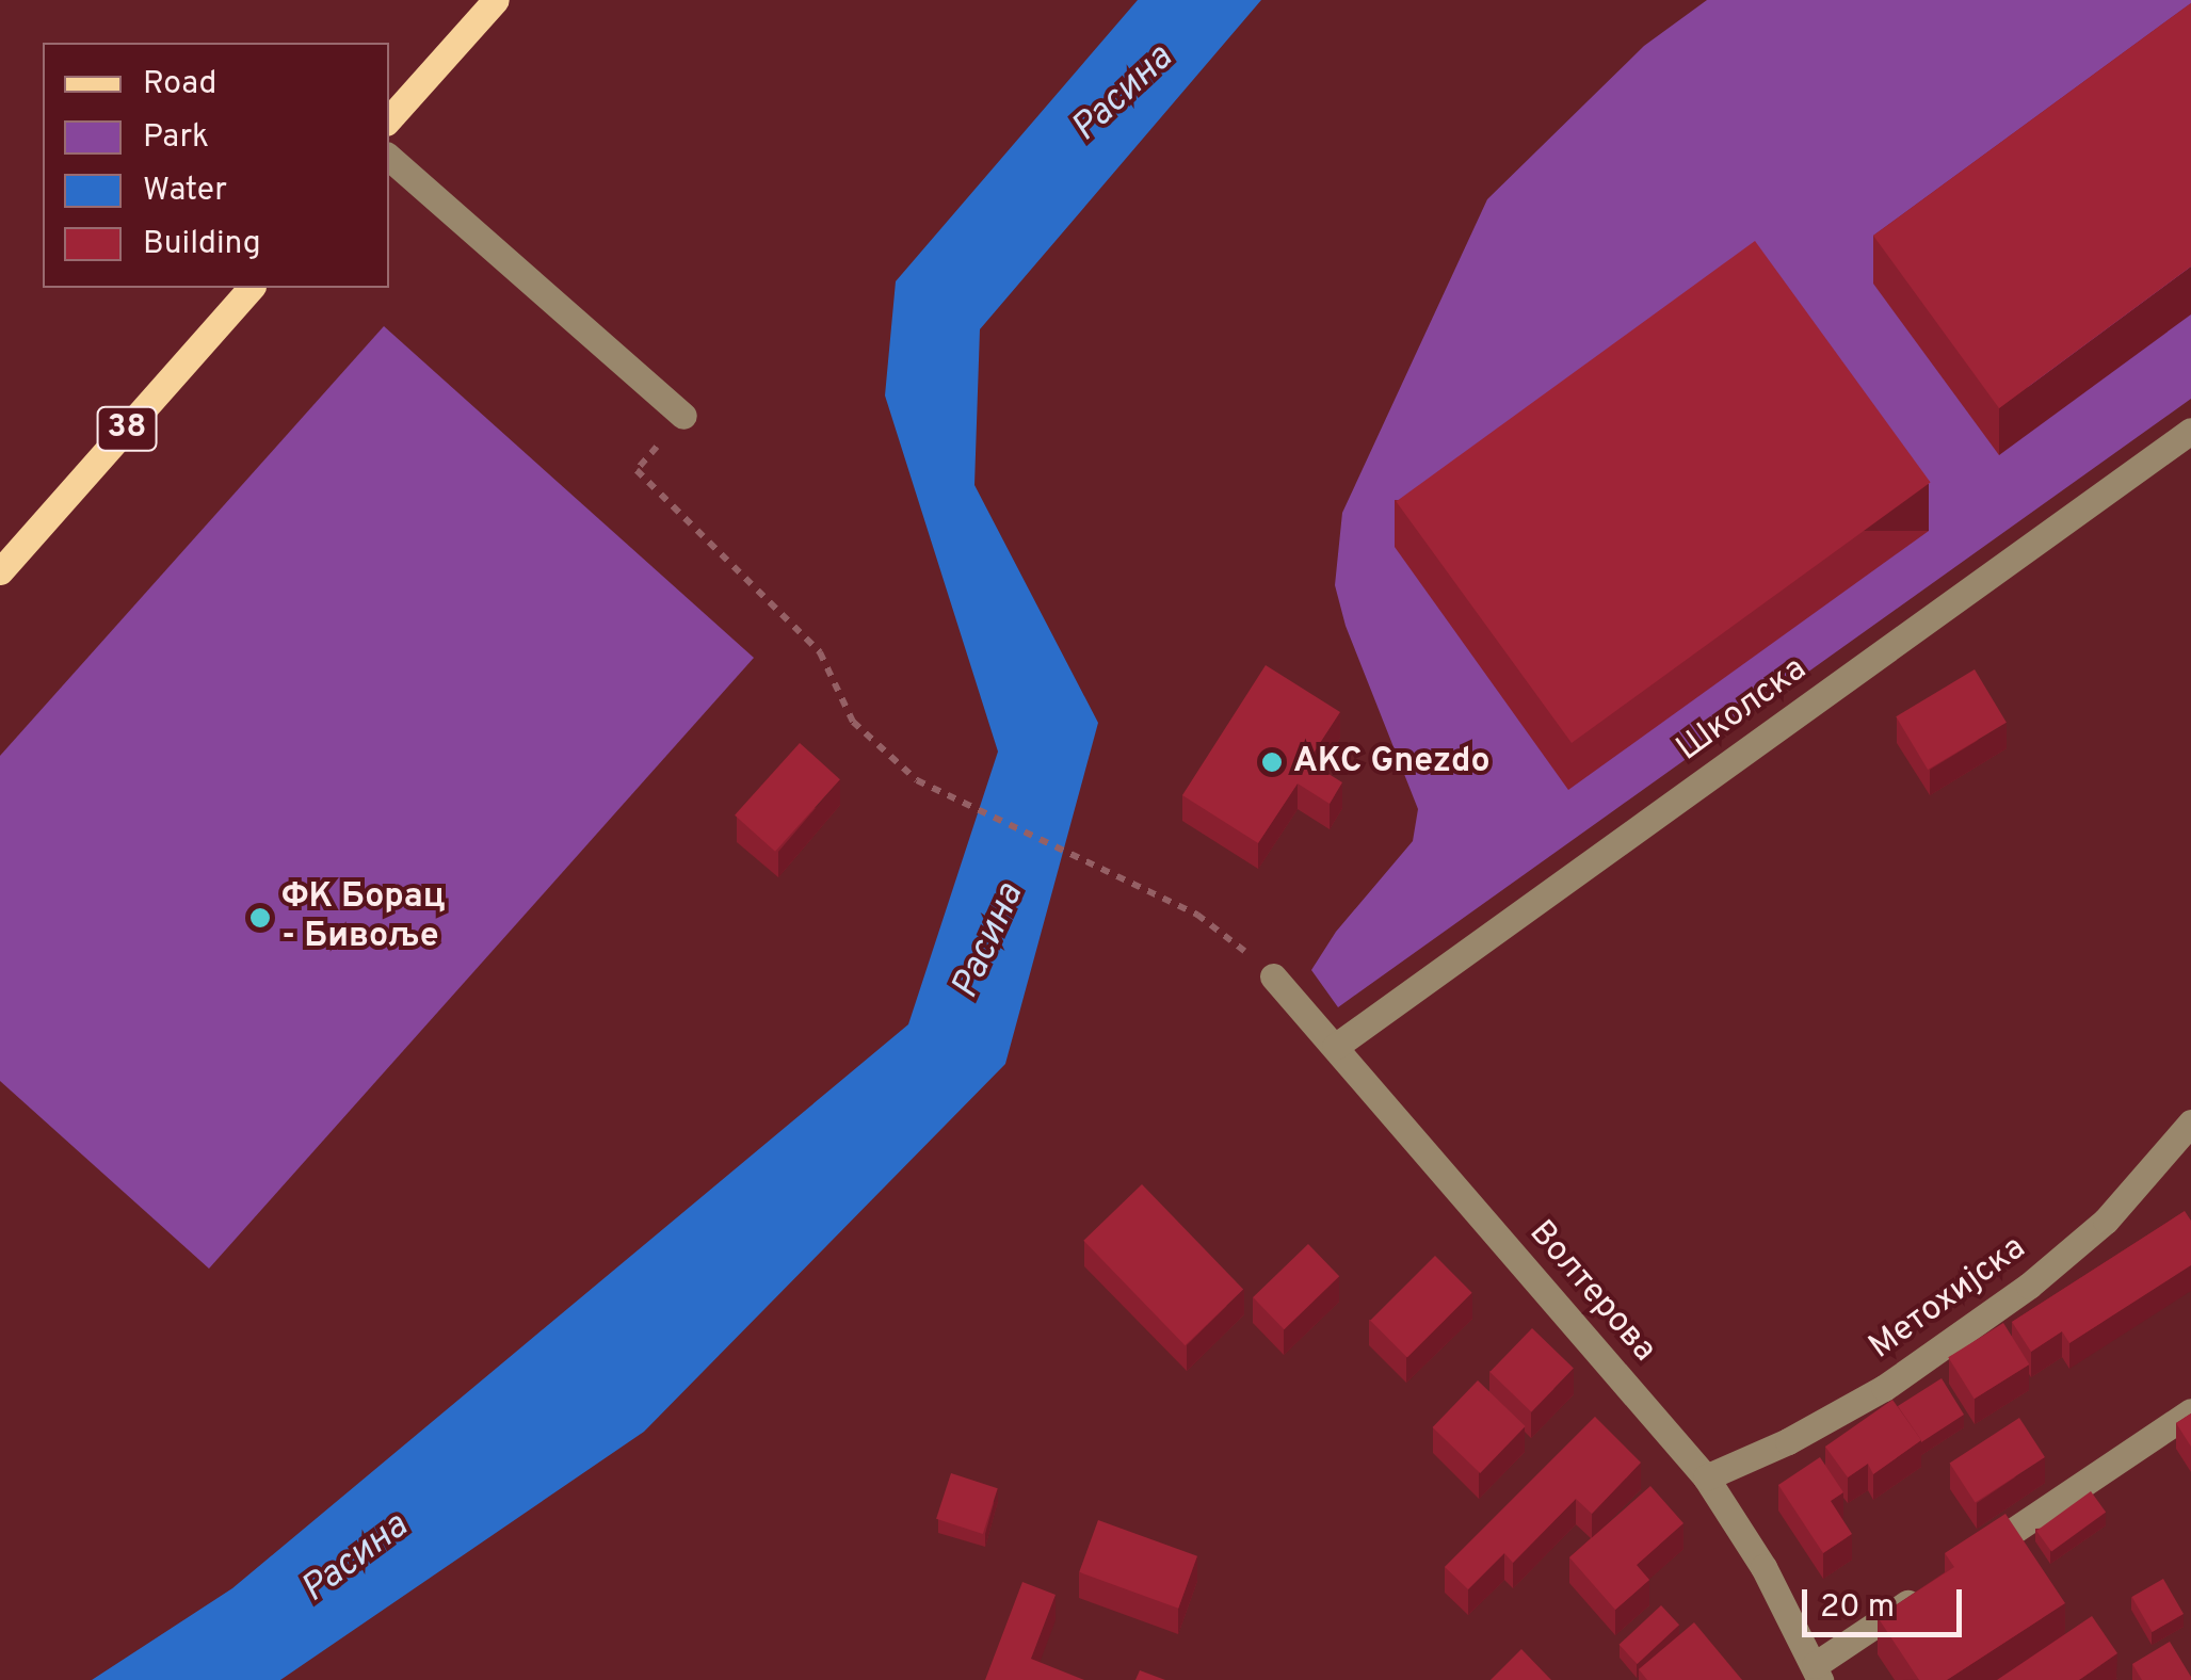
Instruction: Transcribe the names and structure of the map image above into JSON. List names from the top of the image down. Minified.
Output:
{"streets":{"main road":["38"],"street":["Школска","Волтерова","Метохијска"]},"crossings":[["Школска","Волтерова"],["Волтерова","Метохијска"]],"water":["Расина"],"places":["AKC Gnezdo","ФК Борац - Бивоље"],"legend":["Road","Park","Water","Building"],"scale_bar":"20 m"}
